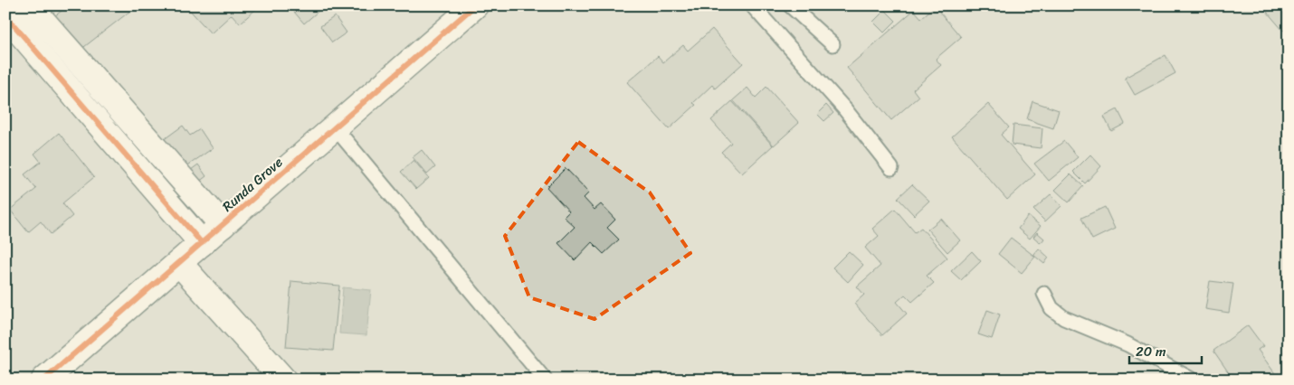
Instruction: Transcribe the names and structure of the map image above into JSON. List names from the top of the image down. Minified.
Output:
{"streets":{"street":["Runda Grove"]},"scale_bar":"20 m"}
